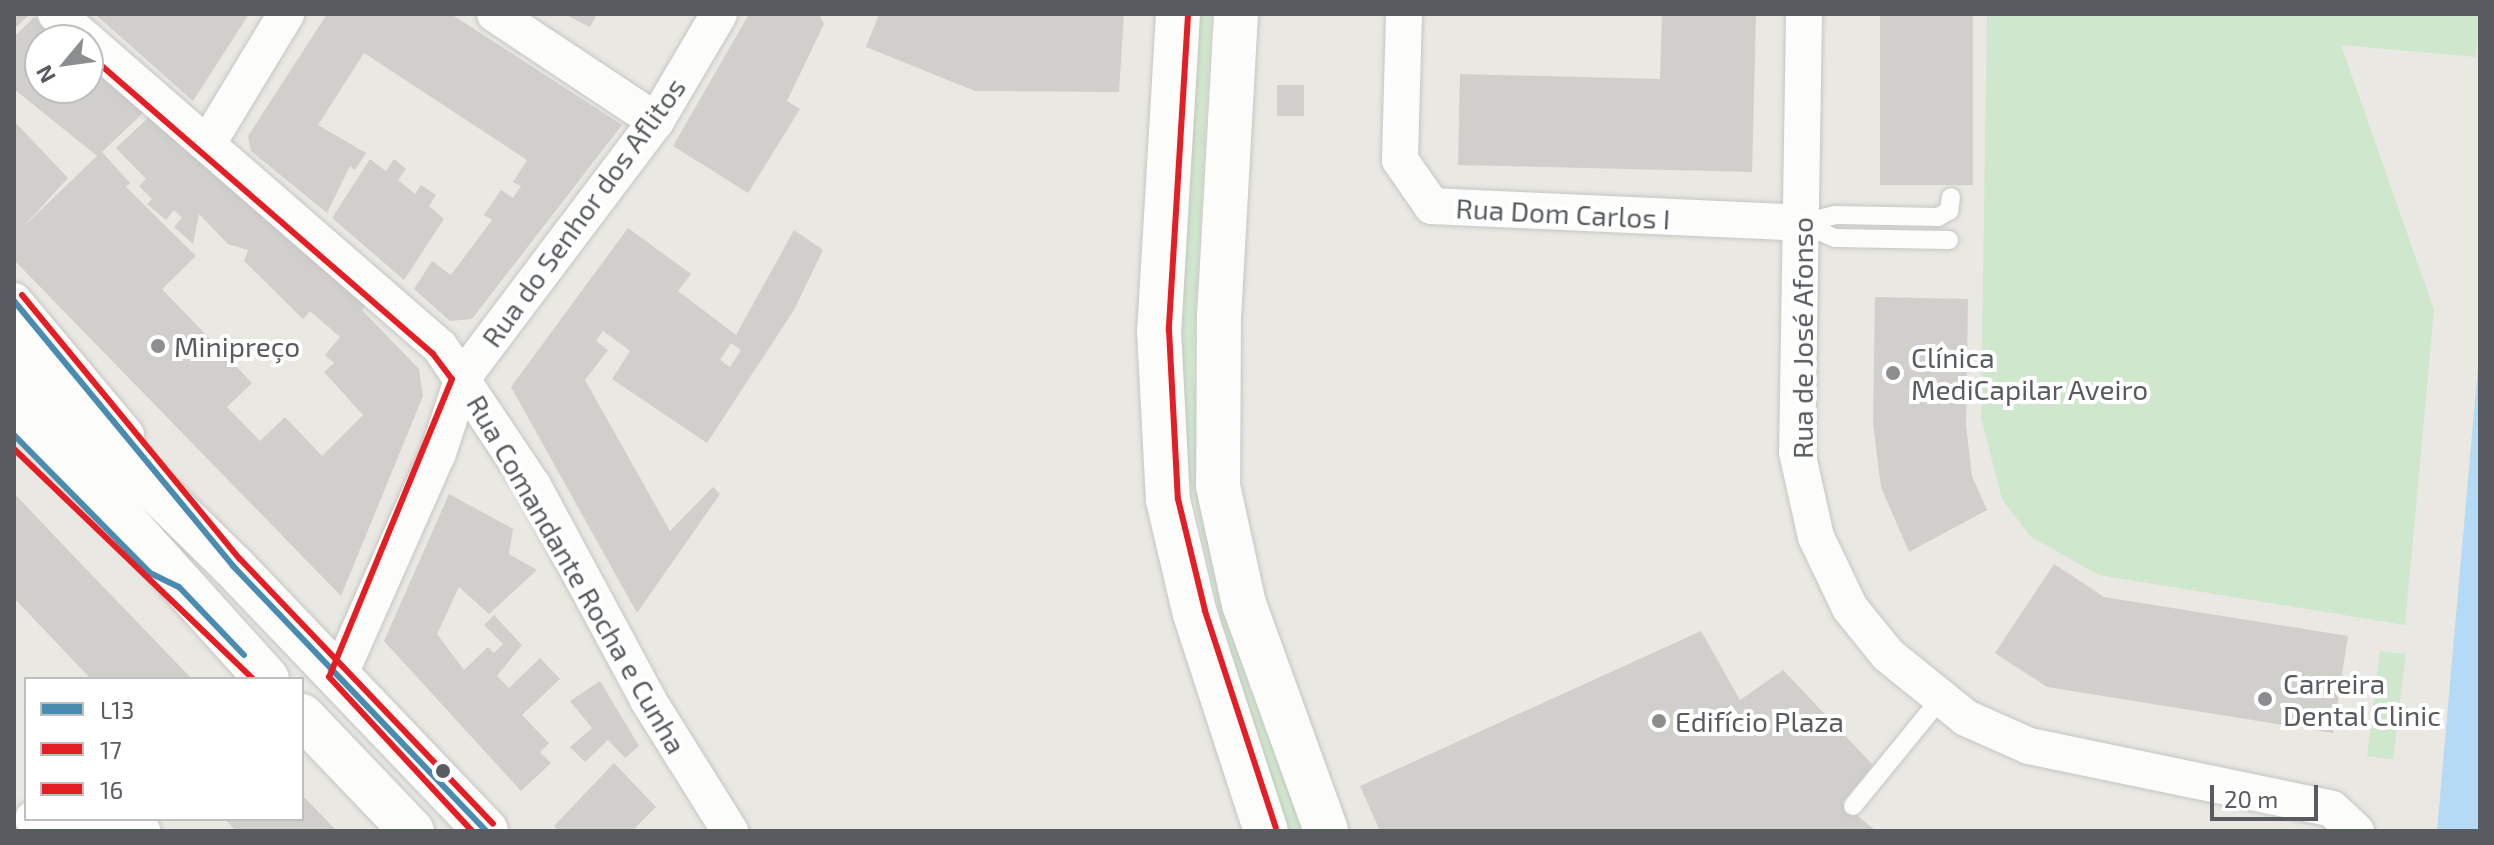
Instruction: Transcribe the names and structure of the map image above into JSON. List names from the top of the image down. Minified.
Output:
{"streets":{"street":["Rua do Senhor dos Aflitos","Rua Dom Carlos I","Rua de José Afonso","Rua Comandante Rocha e Cunha"]},"crossings":[["Rua do Senhor dos Aflitos","Rua Comandante Rocha e Cunha"],["Rua Dom Carlos I","Rua de José Afonso"]],"places":["Minipreço","Clínica MediCapilar Aveiro","Carreira Dental Clinic","Edifício Plaza"],"lines":["transit line 16","transit line 17","transit line L13"],"legend":["L13","17","16"],"scale_bar":"20 m","north":"bottom left"}
